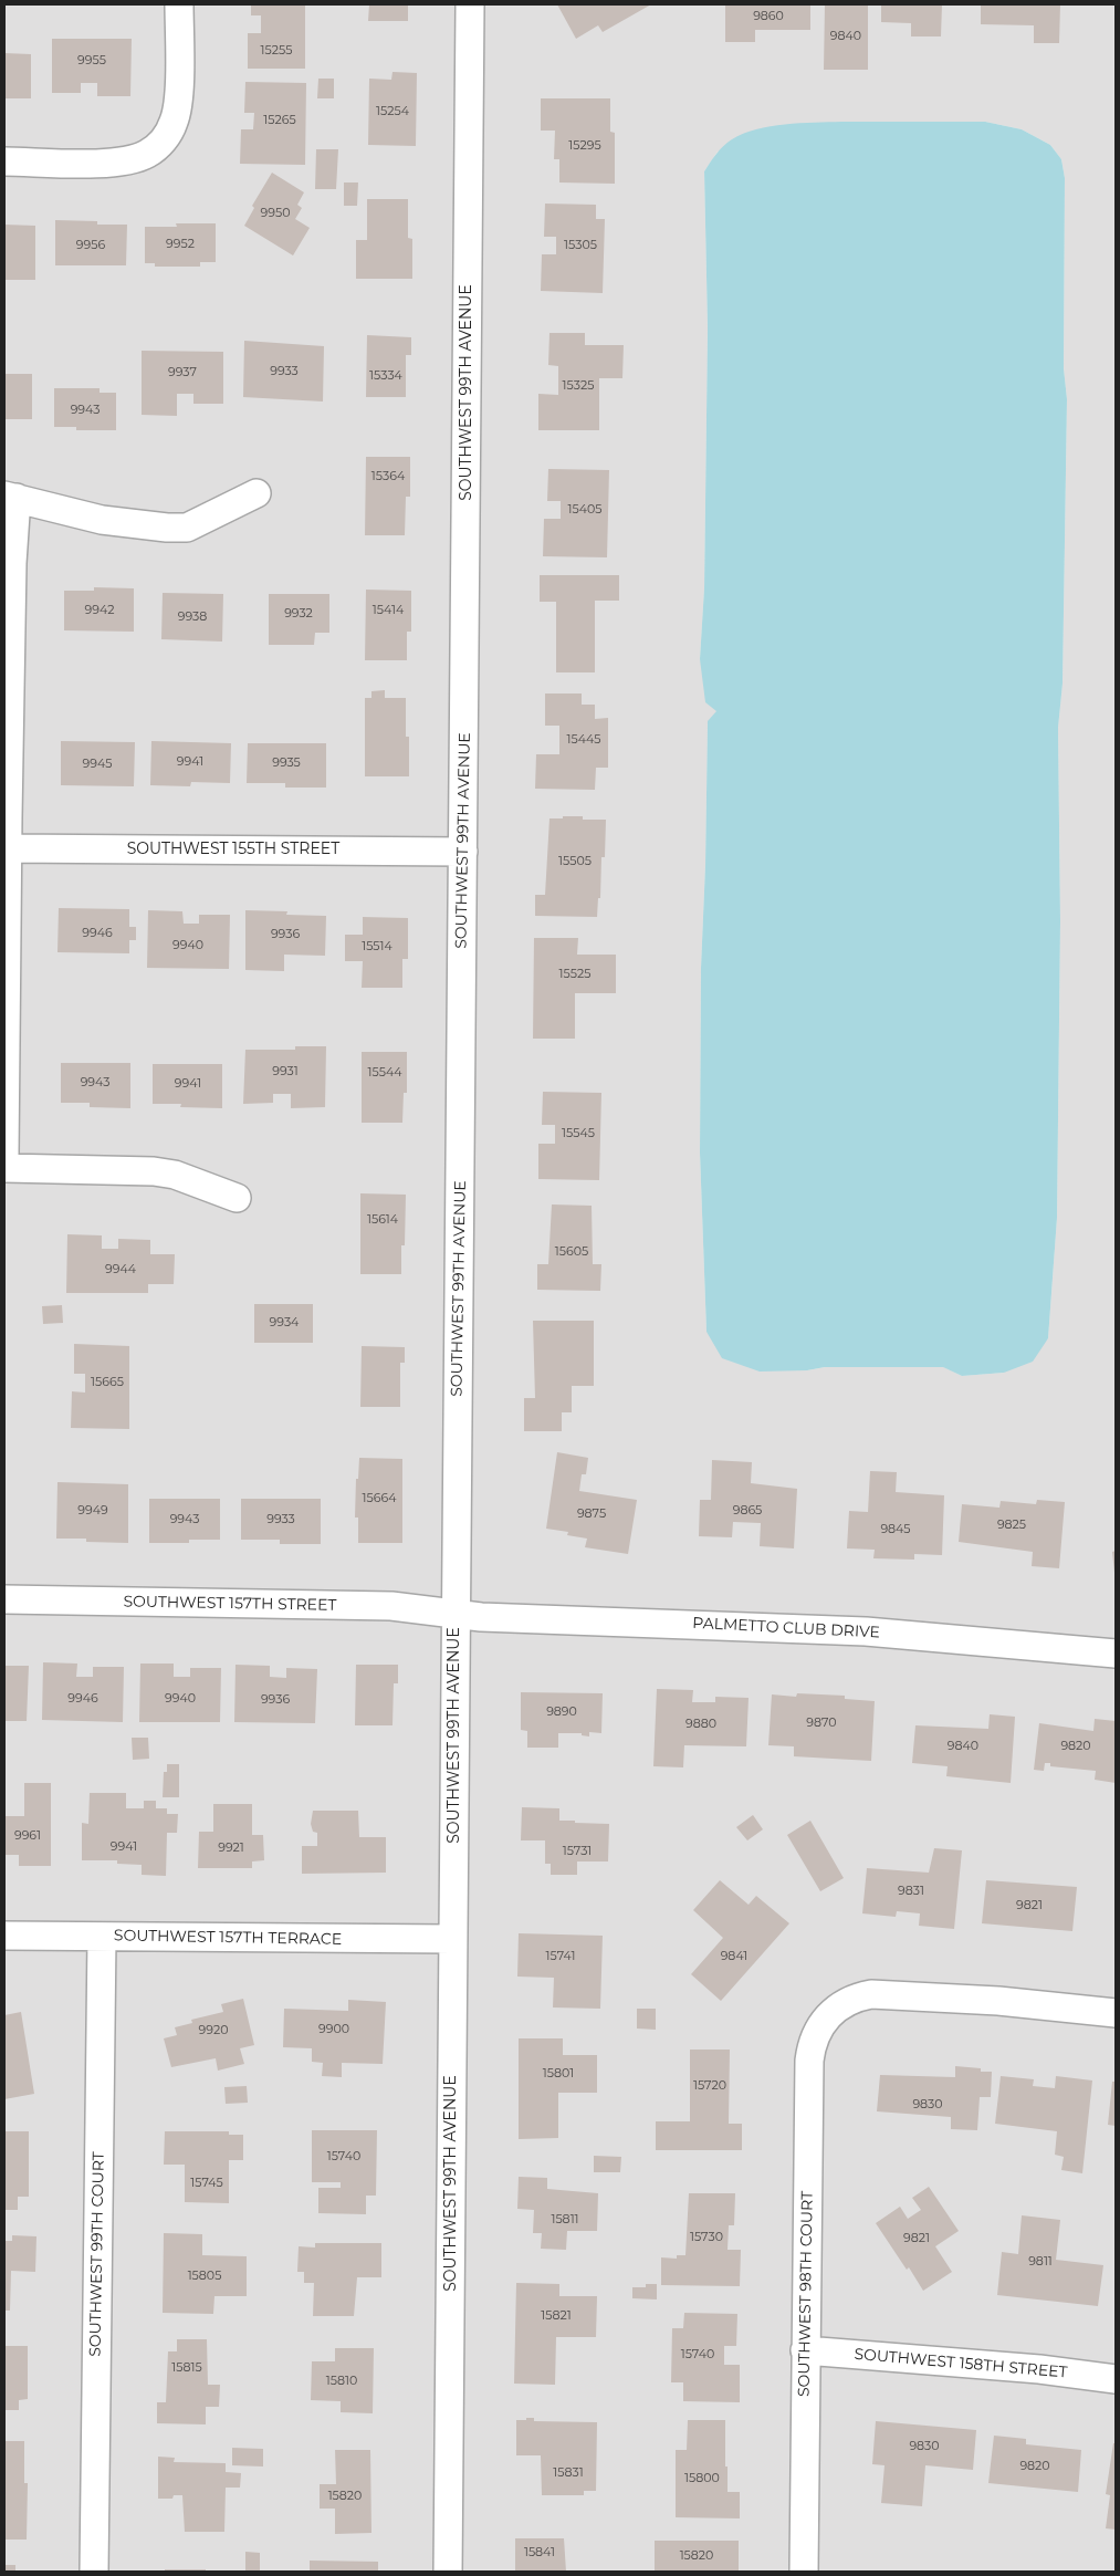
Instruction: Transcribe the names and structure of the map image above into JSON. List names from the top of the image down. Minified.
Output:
{"streets":{"street":["SOUTHWEST 99TH AVENUE","SOUTHWEST 155TH STREET","SOUTHWEST 157TH STREET","PALMETTO CLUB DRIVE","SOUTHWEST 157TH TERRACE","SOUTHWEST 99TH COURT","SOUTHWEST 98TH COURT","SOUTHWEST 158TH STREET"]},"crossings":[["SOUTHWEST 99TH AVENUE","SOUTHWEST 155TH STREET"],["SOUTHWEST 99TH AVENUE","SOUTHWEST 157TH STREET"],["SOUTHWEST 99TH AVENUE","PALMETTO CLUB DRIVE"],["SOUTHWEST 99TH AVENUE","SOUTHWEST 157TH TERRACE"],["SOUTHWEST 157TH STREET","PALMETTO CLUB DRIVE"],["SOUTHWEST 157TH TERRACE","SOUTHWEST 99TH COURT"],["SOUTHWEST 98TH COURT","SOUTHWEST 158TH STREET"]],"house_numbers":["9860","9840","15255","9955","15254","15265","15295","9950","9952","9956","15305","9933","9937","15334","15325","9943","15364","15405","9942","15414","9932","9938","15445","9941","9935","9945","15505","9946","9936","9940","15514","15525","9931","15544","9943","9941","15545","15614","15605","9944","9934","15665","15664","9949","9865","9875","9943","9933","9825","9845","9946","9940","9936","9890","9870","9880","9840","9820","9961","9941","9921","15731","9831","9821","15741","9841","9900","9920","15801","15720","9830","15740","15745","15811","15730","9821","9811","15805","15821","15740","15815","15810","9830","9820","15831","15800","15820","15841","15820"]}
